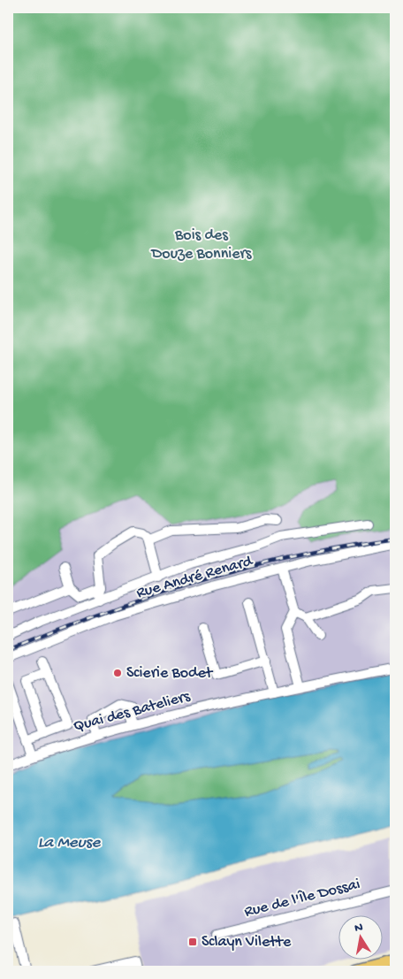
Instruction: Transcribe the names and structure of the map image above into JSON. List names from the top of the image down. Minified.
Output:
{"streets":{"street":["Rue André Renard","Quai des Bateliers","Rue de l'Île Dossai"]},"water":["La Meuse"],"parks":["Bois des Douze Bonniers"],"places":{"other":["Scierie Bodet"],"transit":["Sclayn Vilette"]},"north":"top"}
